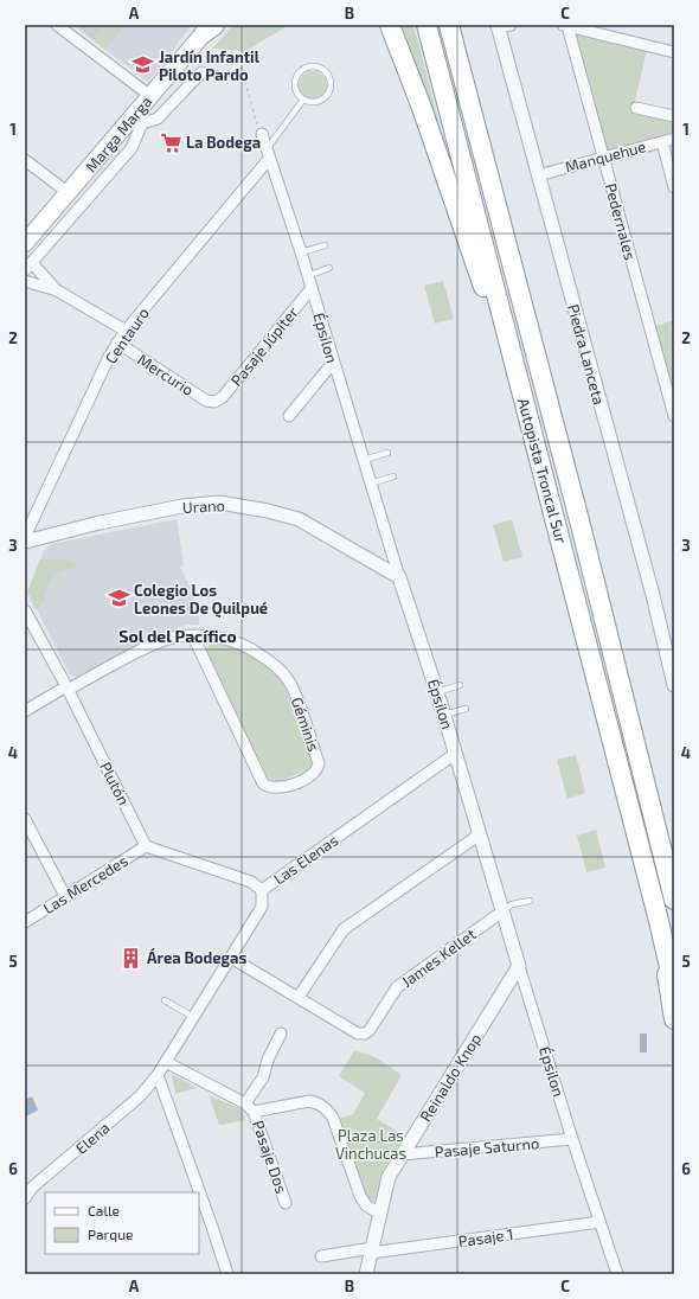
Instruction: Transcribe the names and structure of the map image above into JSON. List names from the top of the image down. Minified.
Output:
{"streets":{"highway":["Autopista Troncal Sur"],"main road":["Marga Marga"],"street":["Manquehue","Pedernales","Centauro","Épsilon","Pasaje Júpiter","Piedra Lanceta","Mercurio","Urano","Géminis","Plutón","Las Elenas","Las Mercedes","James Kellet","Reinaldo Knop","Elena","Pasaje Saturno","Pasaje Dos","Pasaje 1"]},"crossings":[["Manquehue","Pedernales"],["Manquehue","Piedra Lanceta"],["Centauro","Épsilon"],["Centauro","Mercurio"],["Épsilon","Pasaje Júpiter"],["Épsilon","Urano"],["Épsilon","Las Elenas"],["Épsilon","James Kellet"],["Épsilon","Reinaldo Knop"],["Épsilon","Pasaje Saturno"],["Épsilon","Pasaje 1"],["Pasaje Júpiter","Mercurio"],["Géminis","Plutón"],["Plutón","Las Mercedes"],["Las Elenas","Elena"],["Reinaldo Knop","Pasaje Saturno"],["Reinaldo Knop","Pasaje 1"]],"districts":["Sol del Pacífico"],"parks":["Plaza Las Vinchucas"],"places":{"school or university":["Jardín Infantil Piloto Pardo","Colegio Los Leones De Quilpué"],"supermarket":["La Bodega"],"building":["Área Bodegas"]},"legend":["Calle","Parque"],"grid":{"columns":["A","B","C"],"rows":["1","2","3","4","5","6"]}}
